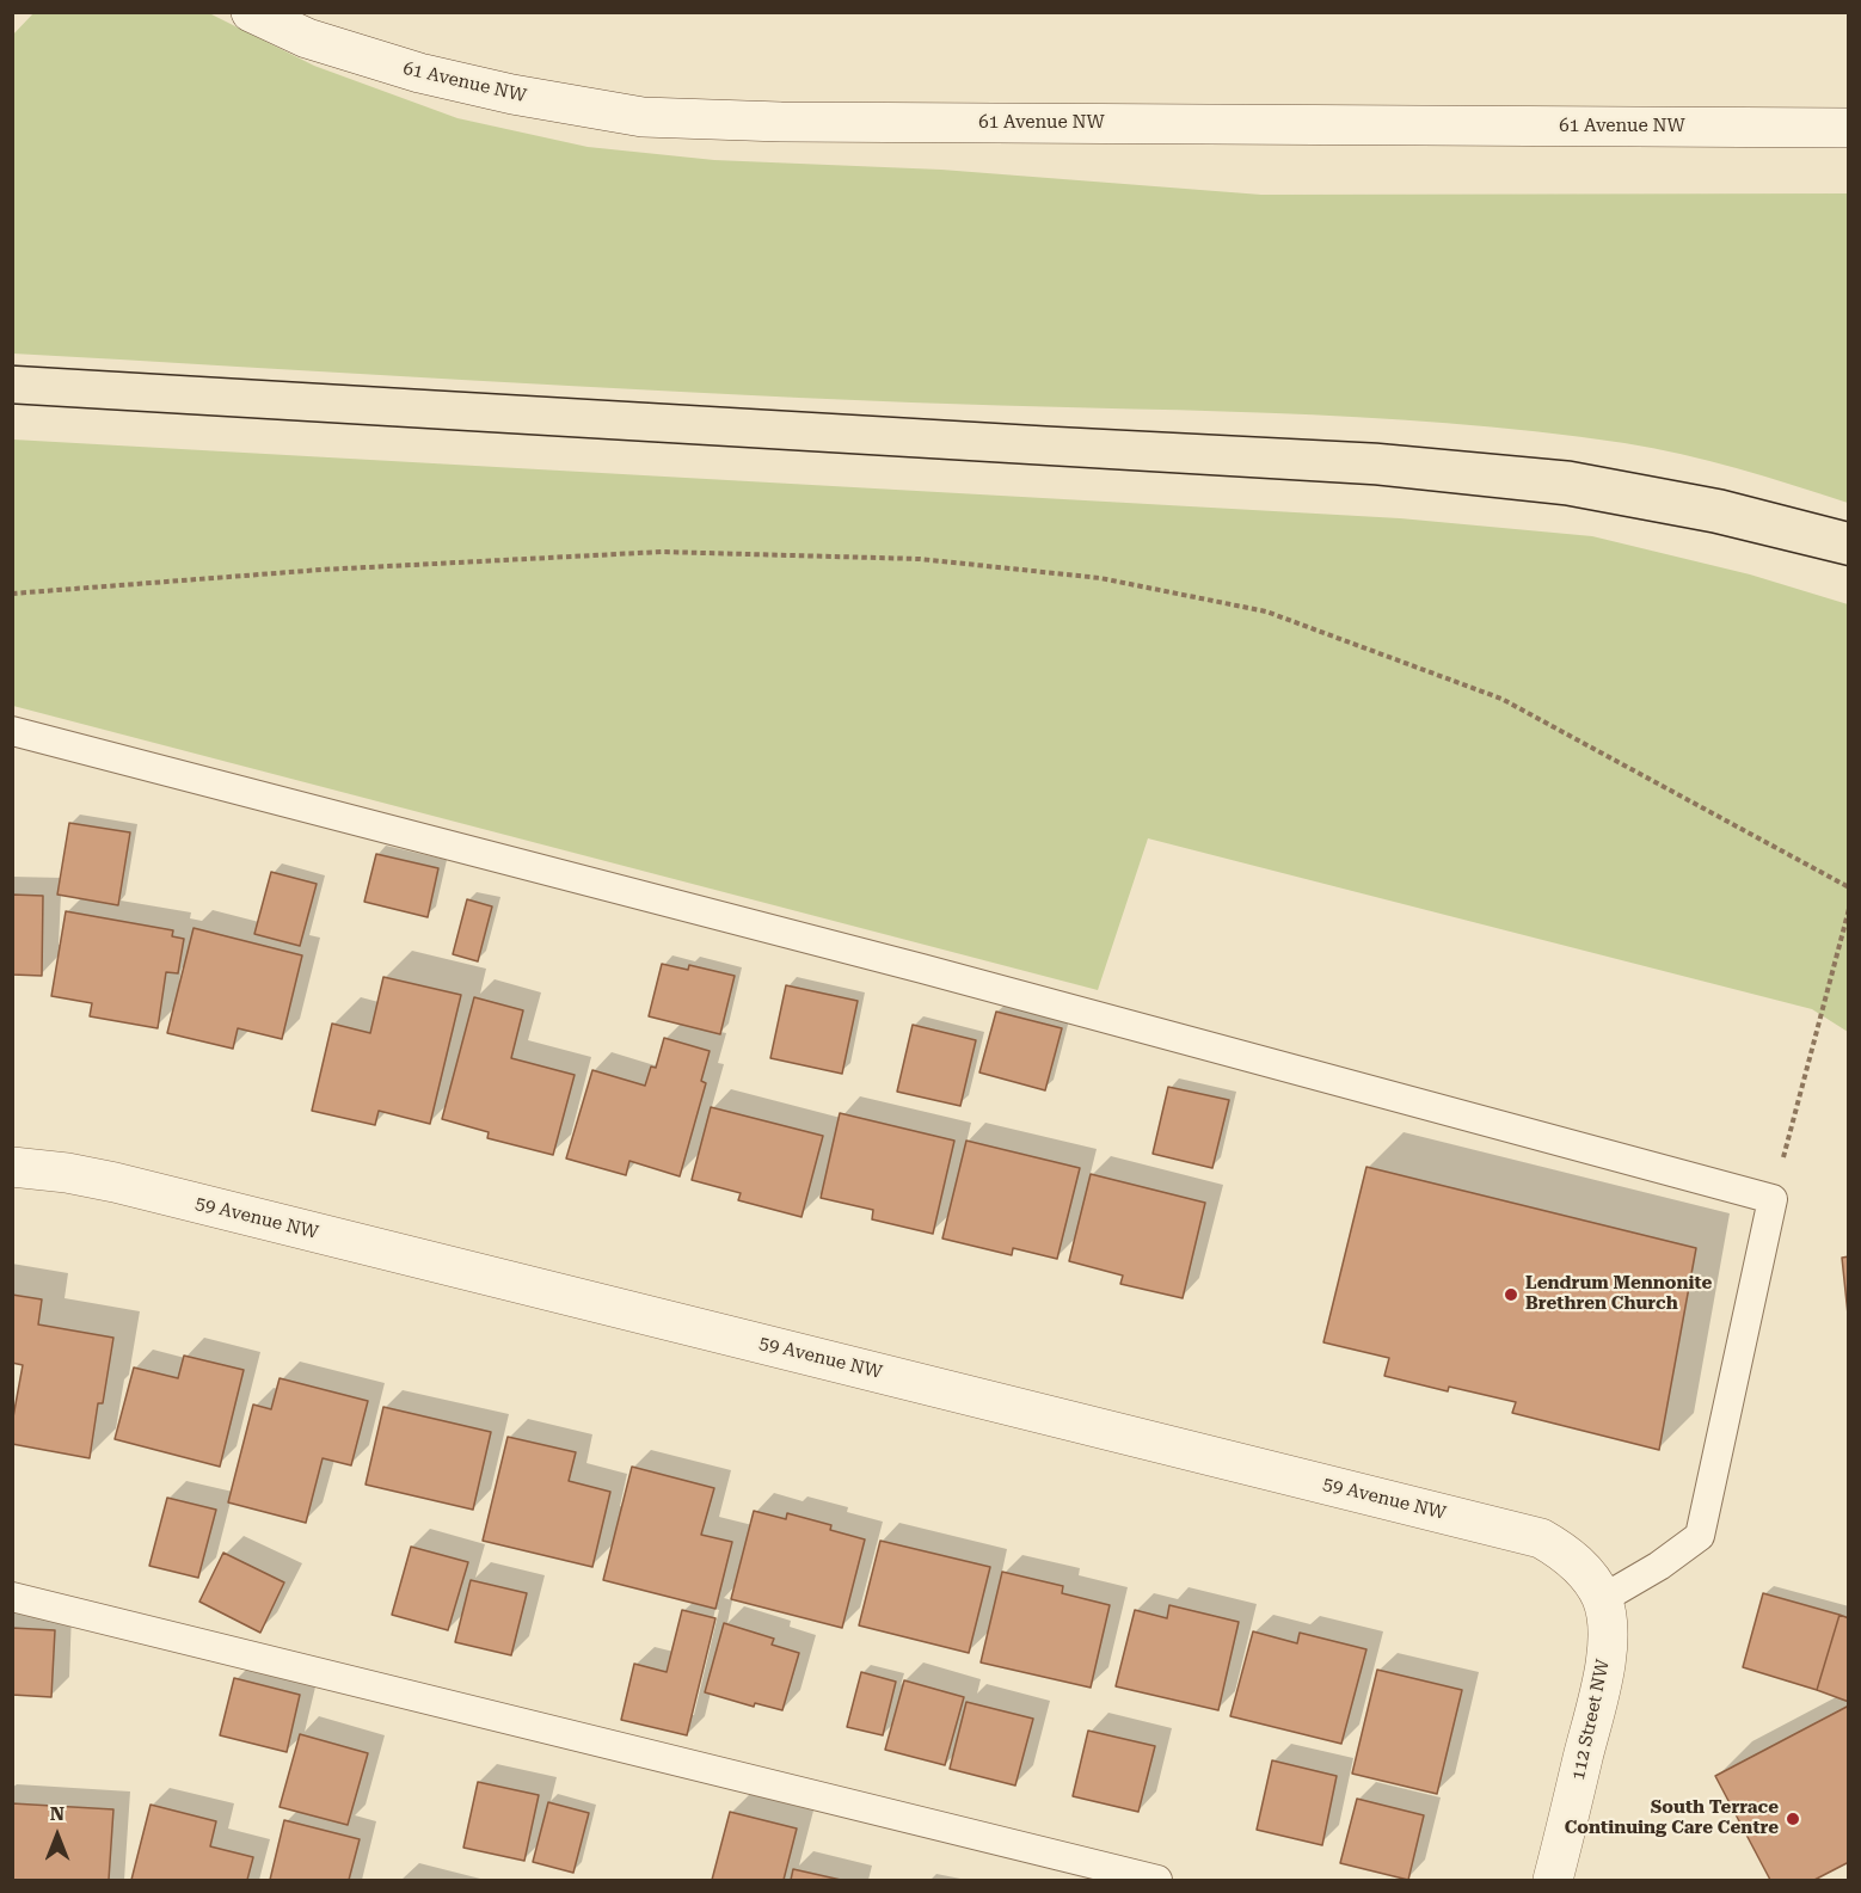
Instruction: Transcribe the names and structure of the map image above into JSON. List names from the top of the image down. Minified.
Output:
{"streets":{"street":["61 Avenue NW","59 Avenue NW","112 Street NW"]},"crossings":[["59 Avenue NW","112 Street NW"]],"places":["Lendrum Mennonite Brethren Church","South Terrace Continuing Care Centre"],"north":"top"}
